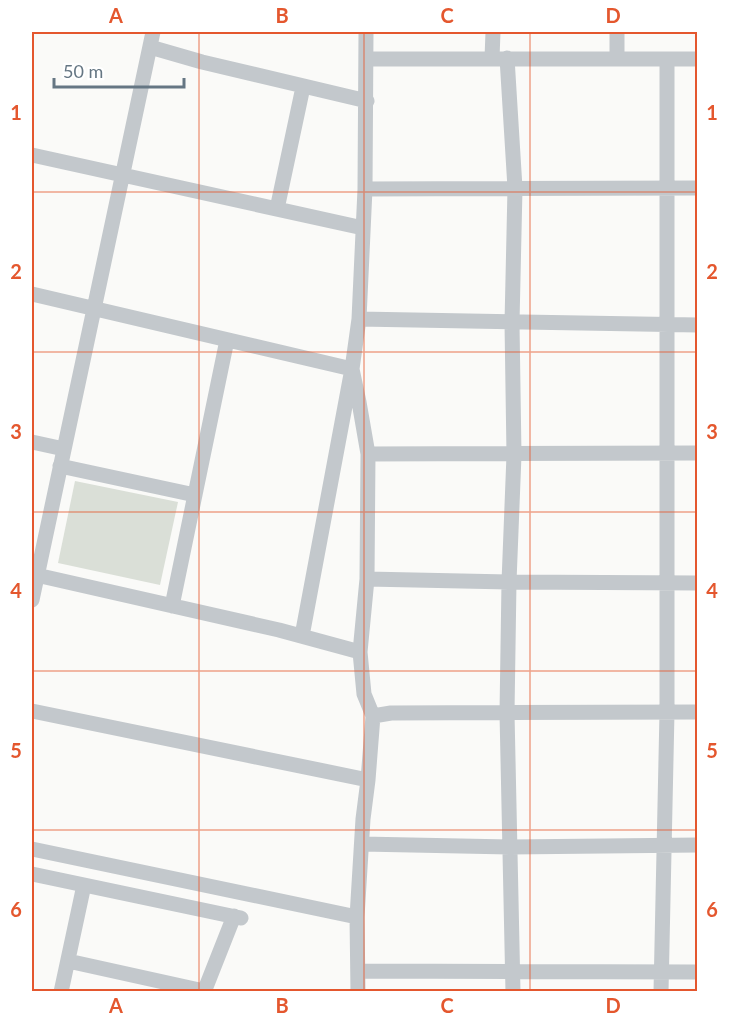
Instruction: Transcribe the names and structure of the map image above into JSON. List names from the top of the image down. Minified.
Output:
{"scale_bar":"50 m","grid":{"columns":["A","B","C","D"],"rows":["1","2","3","4","5","6"]}}
